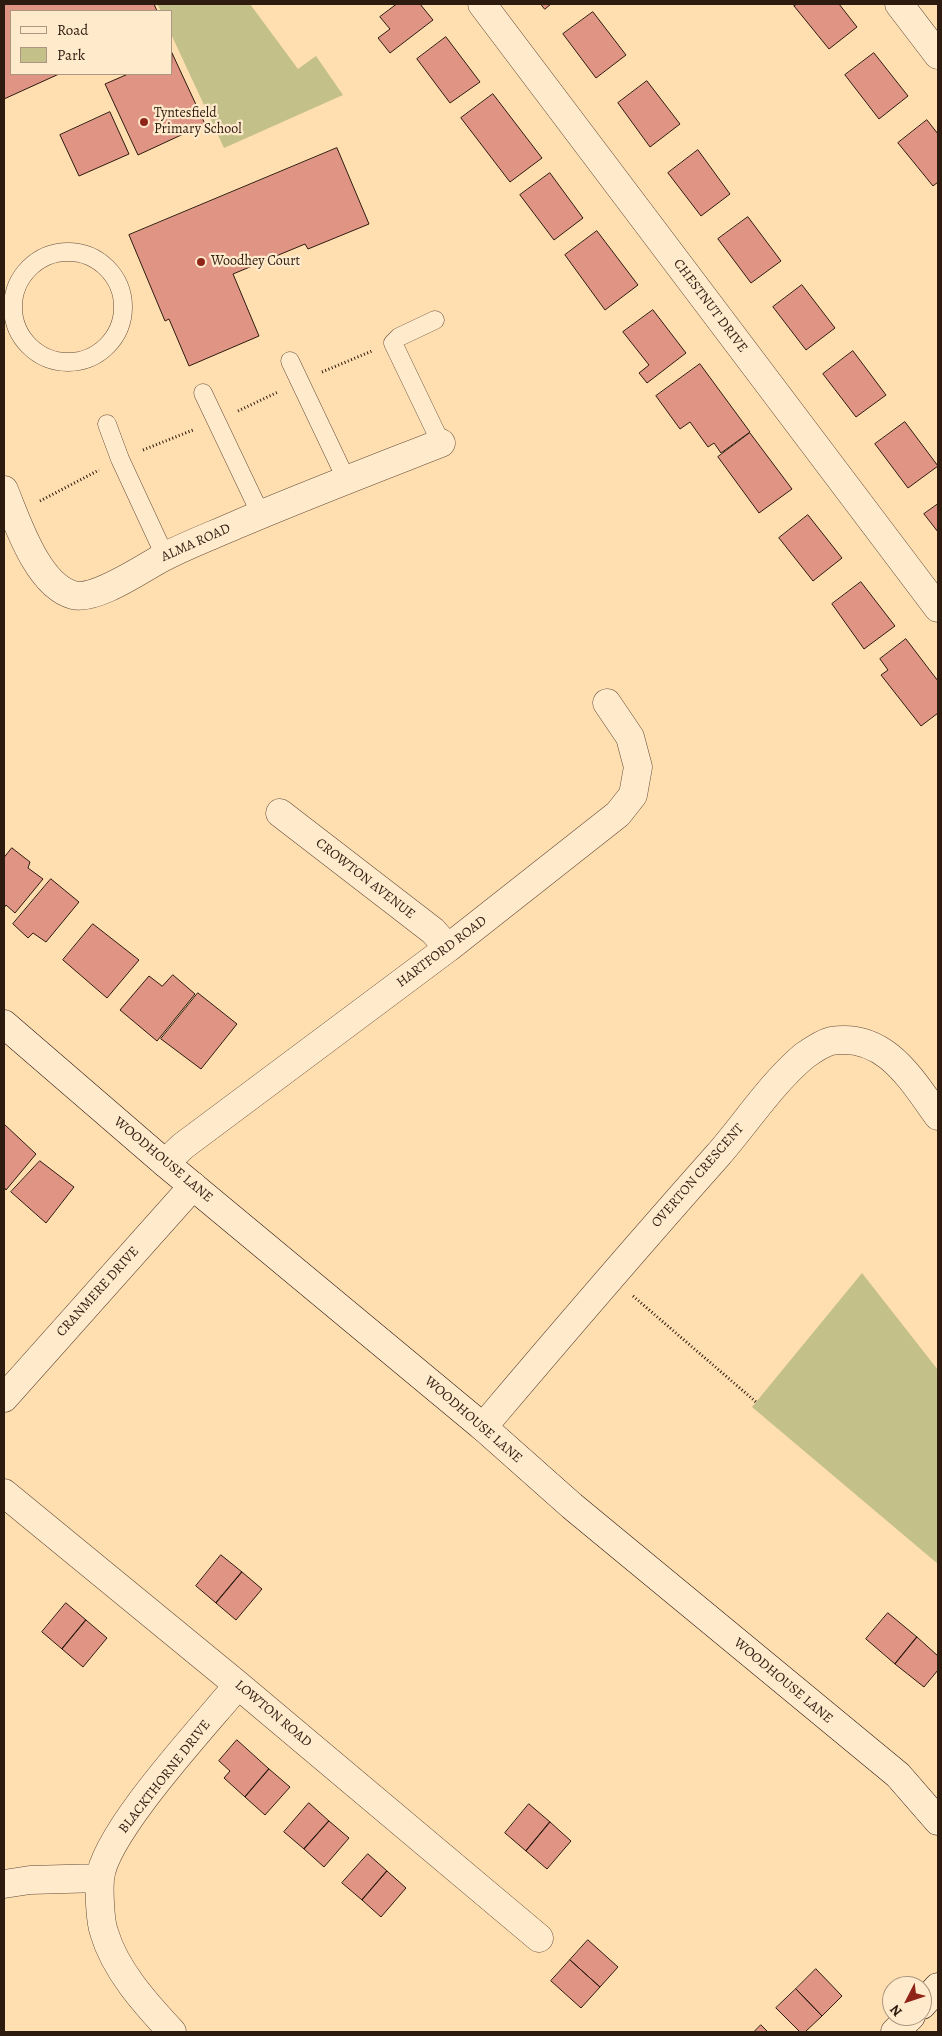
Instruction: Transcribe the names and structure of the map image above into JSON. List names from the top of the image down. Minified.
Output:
{"streets":{"street":["CHESTNUT DRIVE","ALMA ROAD","CROWTON AVENUE","HARTFORD ROAD","WOODHOUSE LANE","OVERTON CRESCENT","CRANMERE DRIVE","LOWTON ROAD","BLACKTHORNE DRIVE"]},"crossings":[["CROWTON AVENUE","HARTFORD ROAD"],["HARTFORD ROAD","WOODHOUSE LANE"],["WOODHOUSE LANE","OVERTON CRESCENT"],["WOODHOUSE LANE","CRANMERE DRIVE"],["LOWTON ROAD","BLACKTHORNE DRIVE"]],"places":["Tyntesfield Primary School","Woodhey Court"],"legend":["Road","Park"],"north":"bottom left"}
